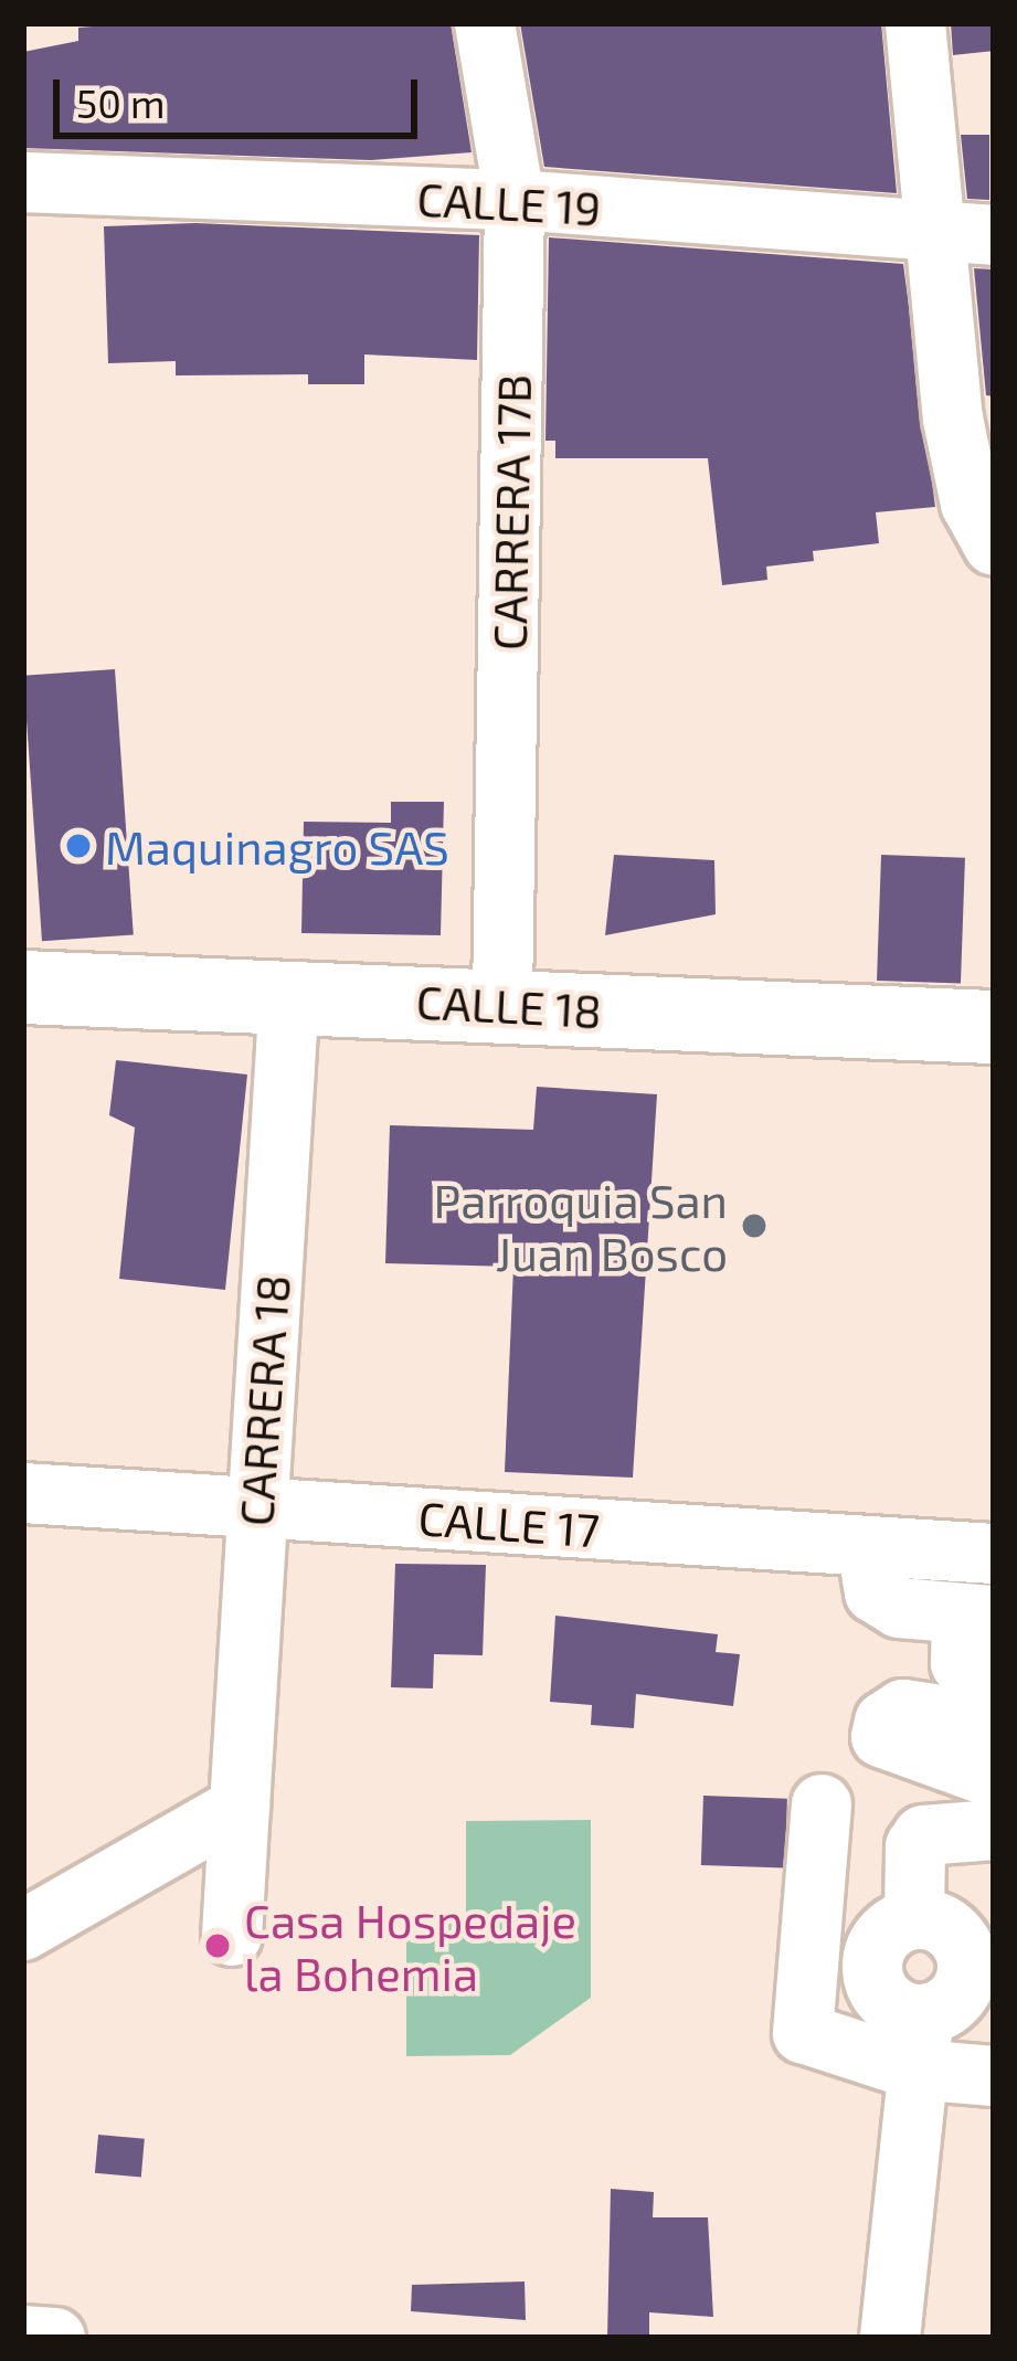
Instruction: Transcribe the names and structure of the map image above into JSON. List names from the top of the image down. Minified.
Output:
{"streets":{"main road":["CALLE 18"],"street":["CALLE 19","CARRERA 17B","CARRERA 18","CALLE 17"]},"crossings":[["CALLE 19","CARRERA 17B"],["CARRERA 17B","CALLE 18"],["CALLE 18","CARRERA 18"],["CARRERA 18","CALLE 17"]],"places":["Maquinagro SAS","Parroquia San Juan Bosco","Casa Hospedaje la Bohemia"],"scale_bar":"50 m"}
